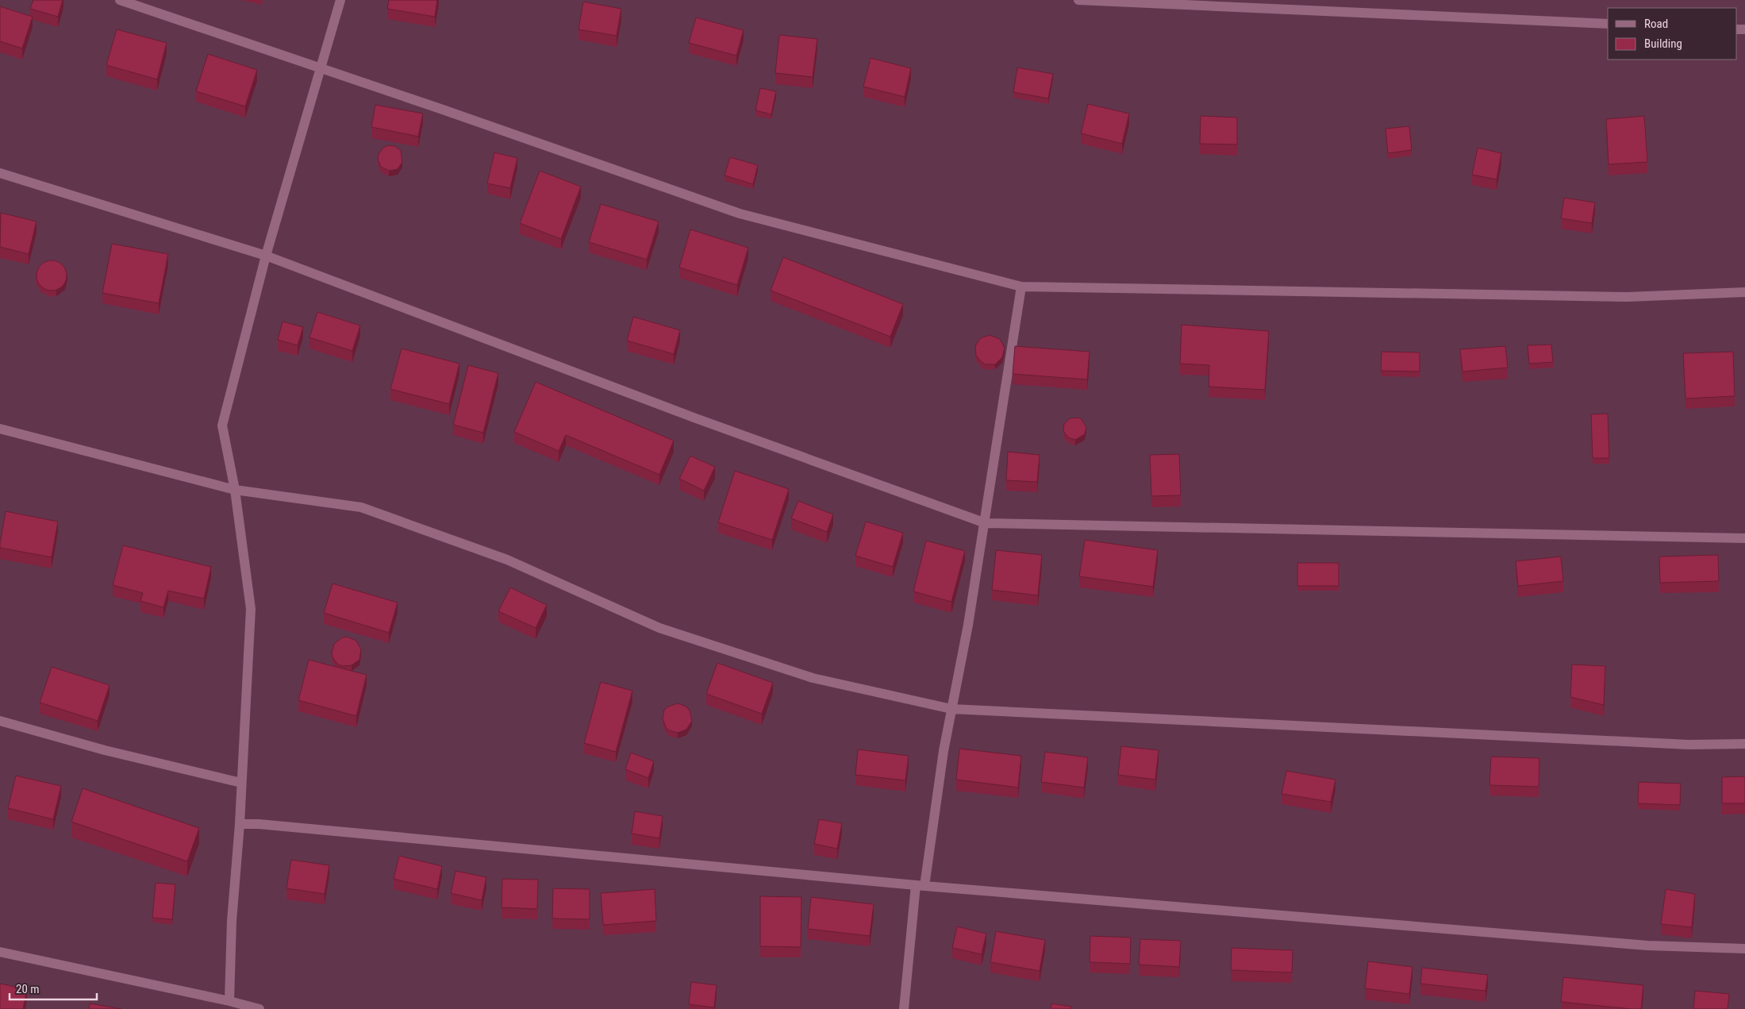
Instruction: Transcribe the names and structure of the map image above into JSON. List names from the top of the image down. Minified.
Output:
{"legend":["Road","Building"],"scale_bar":"20 m"}
